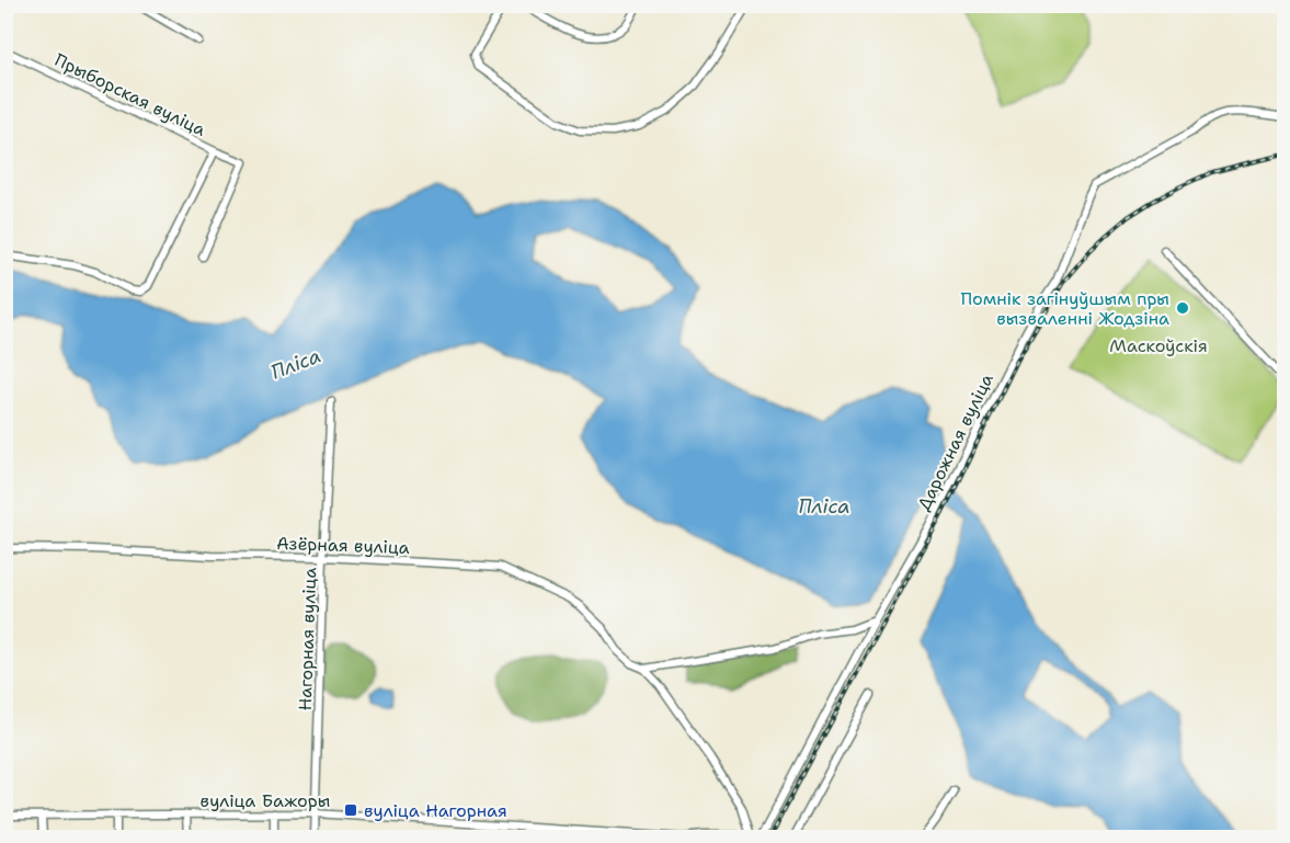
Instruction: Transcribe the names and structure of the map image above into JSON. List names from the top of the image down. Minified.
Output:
{"streets":{"street":["Прыборская вуліца","Дарожная вуліца","Азёрная вуліца","Нагорная вуліца","вуліца Бажоры"]},"crossings":[["Дарожная вуліца","Азёрная вуліца"],["Азёрная вуліца","Нагорная вуліца"],["Нагорная вуліца","вуліца Бажоры"]],"water":["Пліса"],"parks":["Маскоўскія"],"places":{"other":["Помнік загінуўшым пры вызваленні Жодзіна"],"transit":["вуліца Нагорная"]}}
